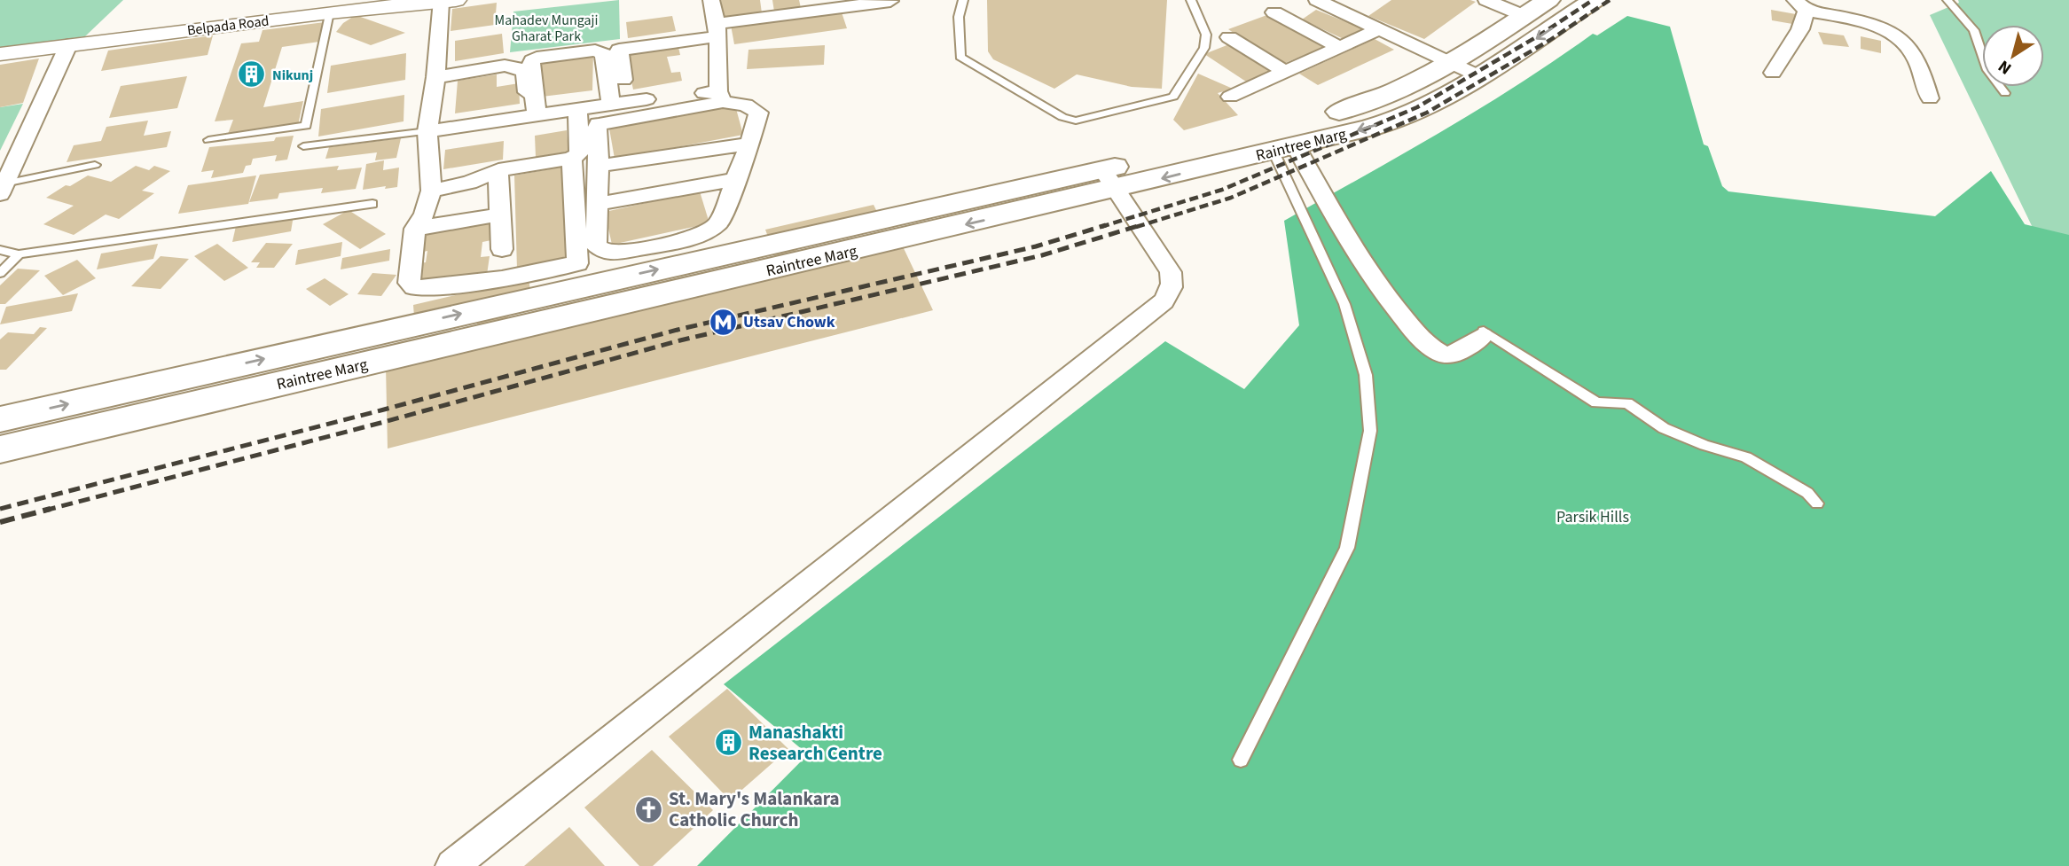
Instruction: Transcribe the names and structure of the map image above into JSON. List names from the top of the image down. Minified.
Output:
{"streets":{"main road":["Raintree Marg"],"street":["Belpada Road"]},"parks":["Mahadev Mungaji Gharat Park","Parsik Hills"],"places":{"building":["Nikunj","Manashakti Research Centre"],"metro station":["Utsav Chowk"],"church":["St. Mary's Malankara Catholic Church"]},"north":"bottom left"}
